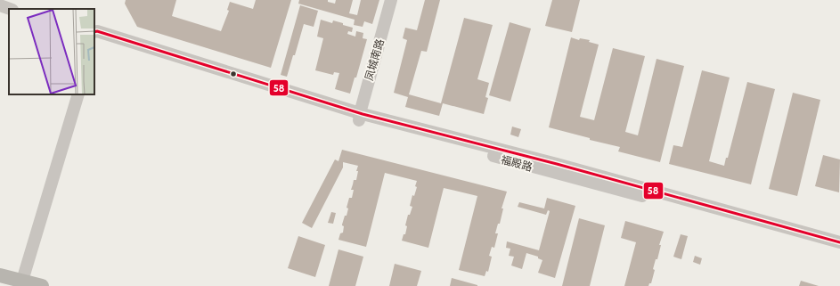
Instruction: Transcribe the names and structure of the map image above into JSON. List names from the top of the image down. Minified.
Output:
{"streets":{"street":["凤城南路","福殿路"]},"crossings":[["凤城南路","福殿路"]],"lines":["transit line 58"]}
